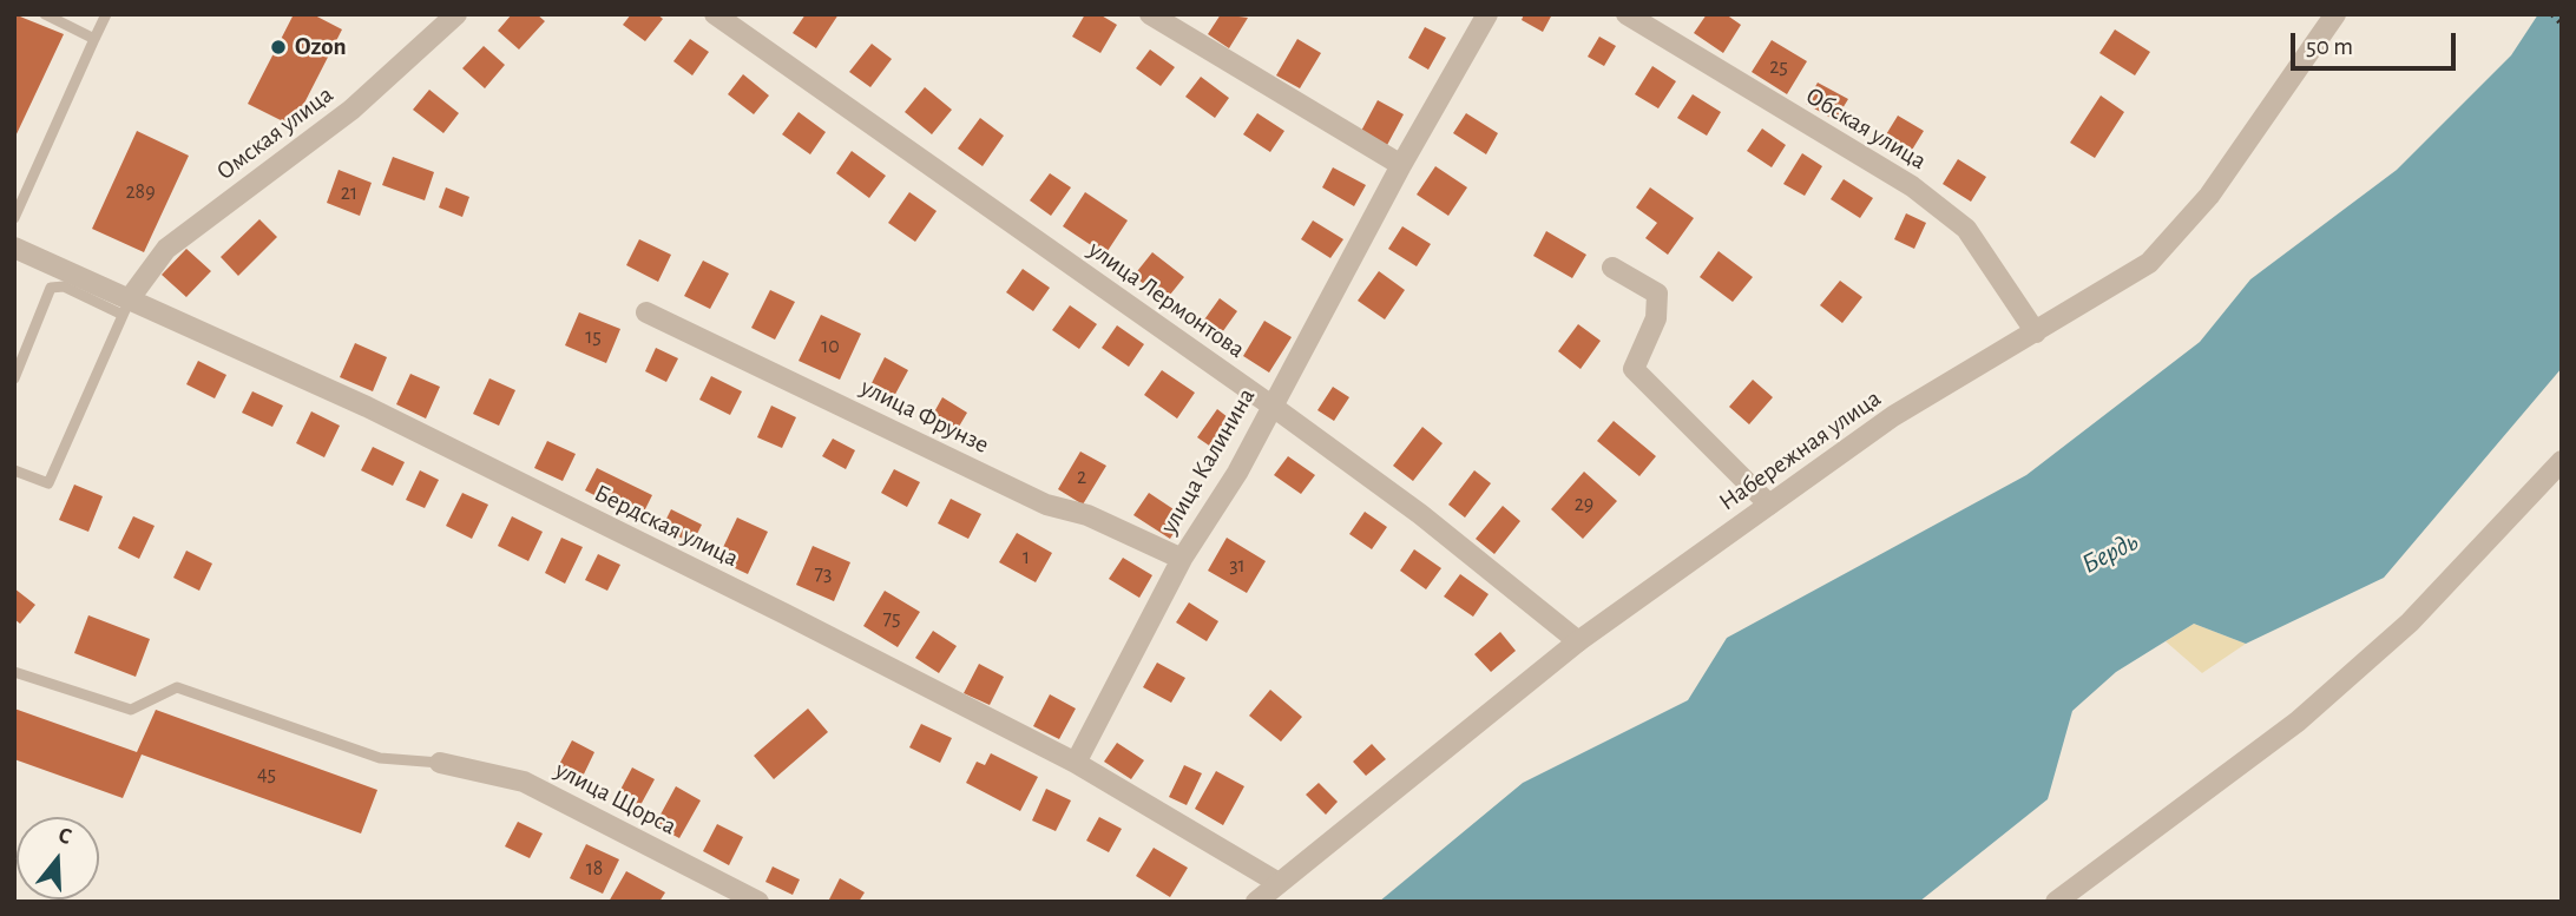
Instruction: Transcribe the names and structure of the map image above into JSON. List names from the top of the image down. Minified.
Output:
{"streets":{"street":["Обская улица","Омская улица","улица Лермонтова","улица Фрунзе","Набережная улица","улица Калинина","Бердская улица","улица Щорса"]},"crossings":[["Обская улица","Набережная улица"],["Омская улица","Бердская улица"],["улица Лермонтова","Набережная улица"],["улица Лермонтова","улица Калинина"],["улица Фрунзе","улица Калинина"],["Набережная улица","Бердская улица"],["улица Калинина","Бердская улица"]],"water":["Бердь"],"places":["Ozon"],"house_numbers":["25","289","21","15","10","2","29","1","31","73","75","45","18"],"scale_bar":"50 m","north":"top"}
